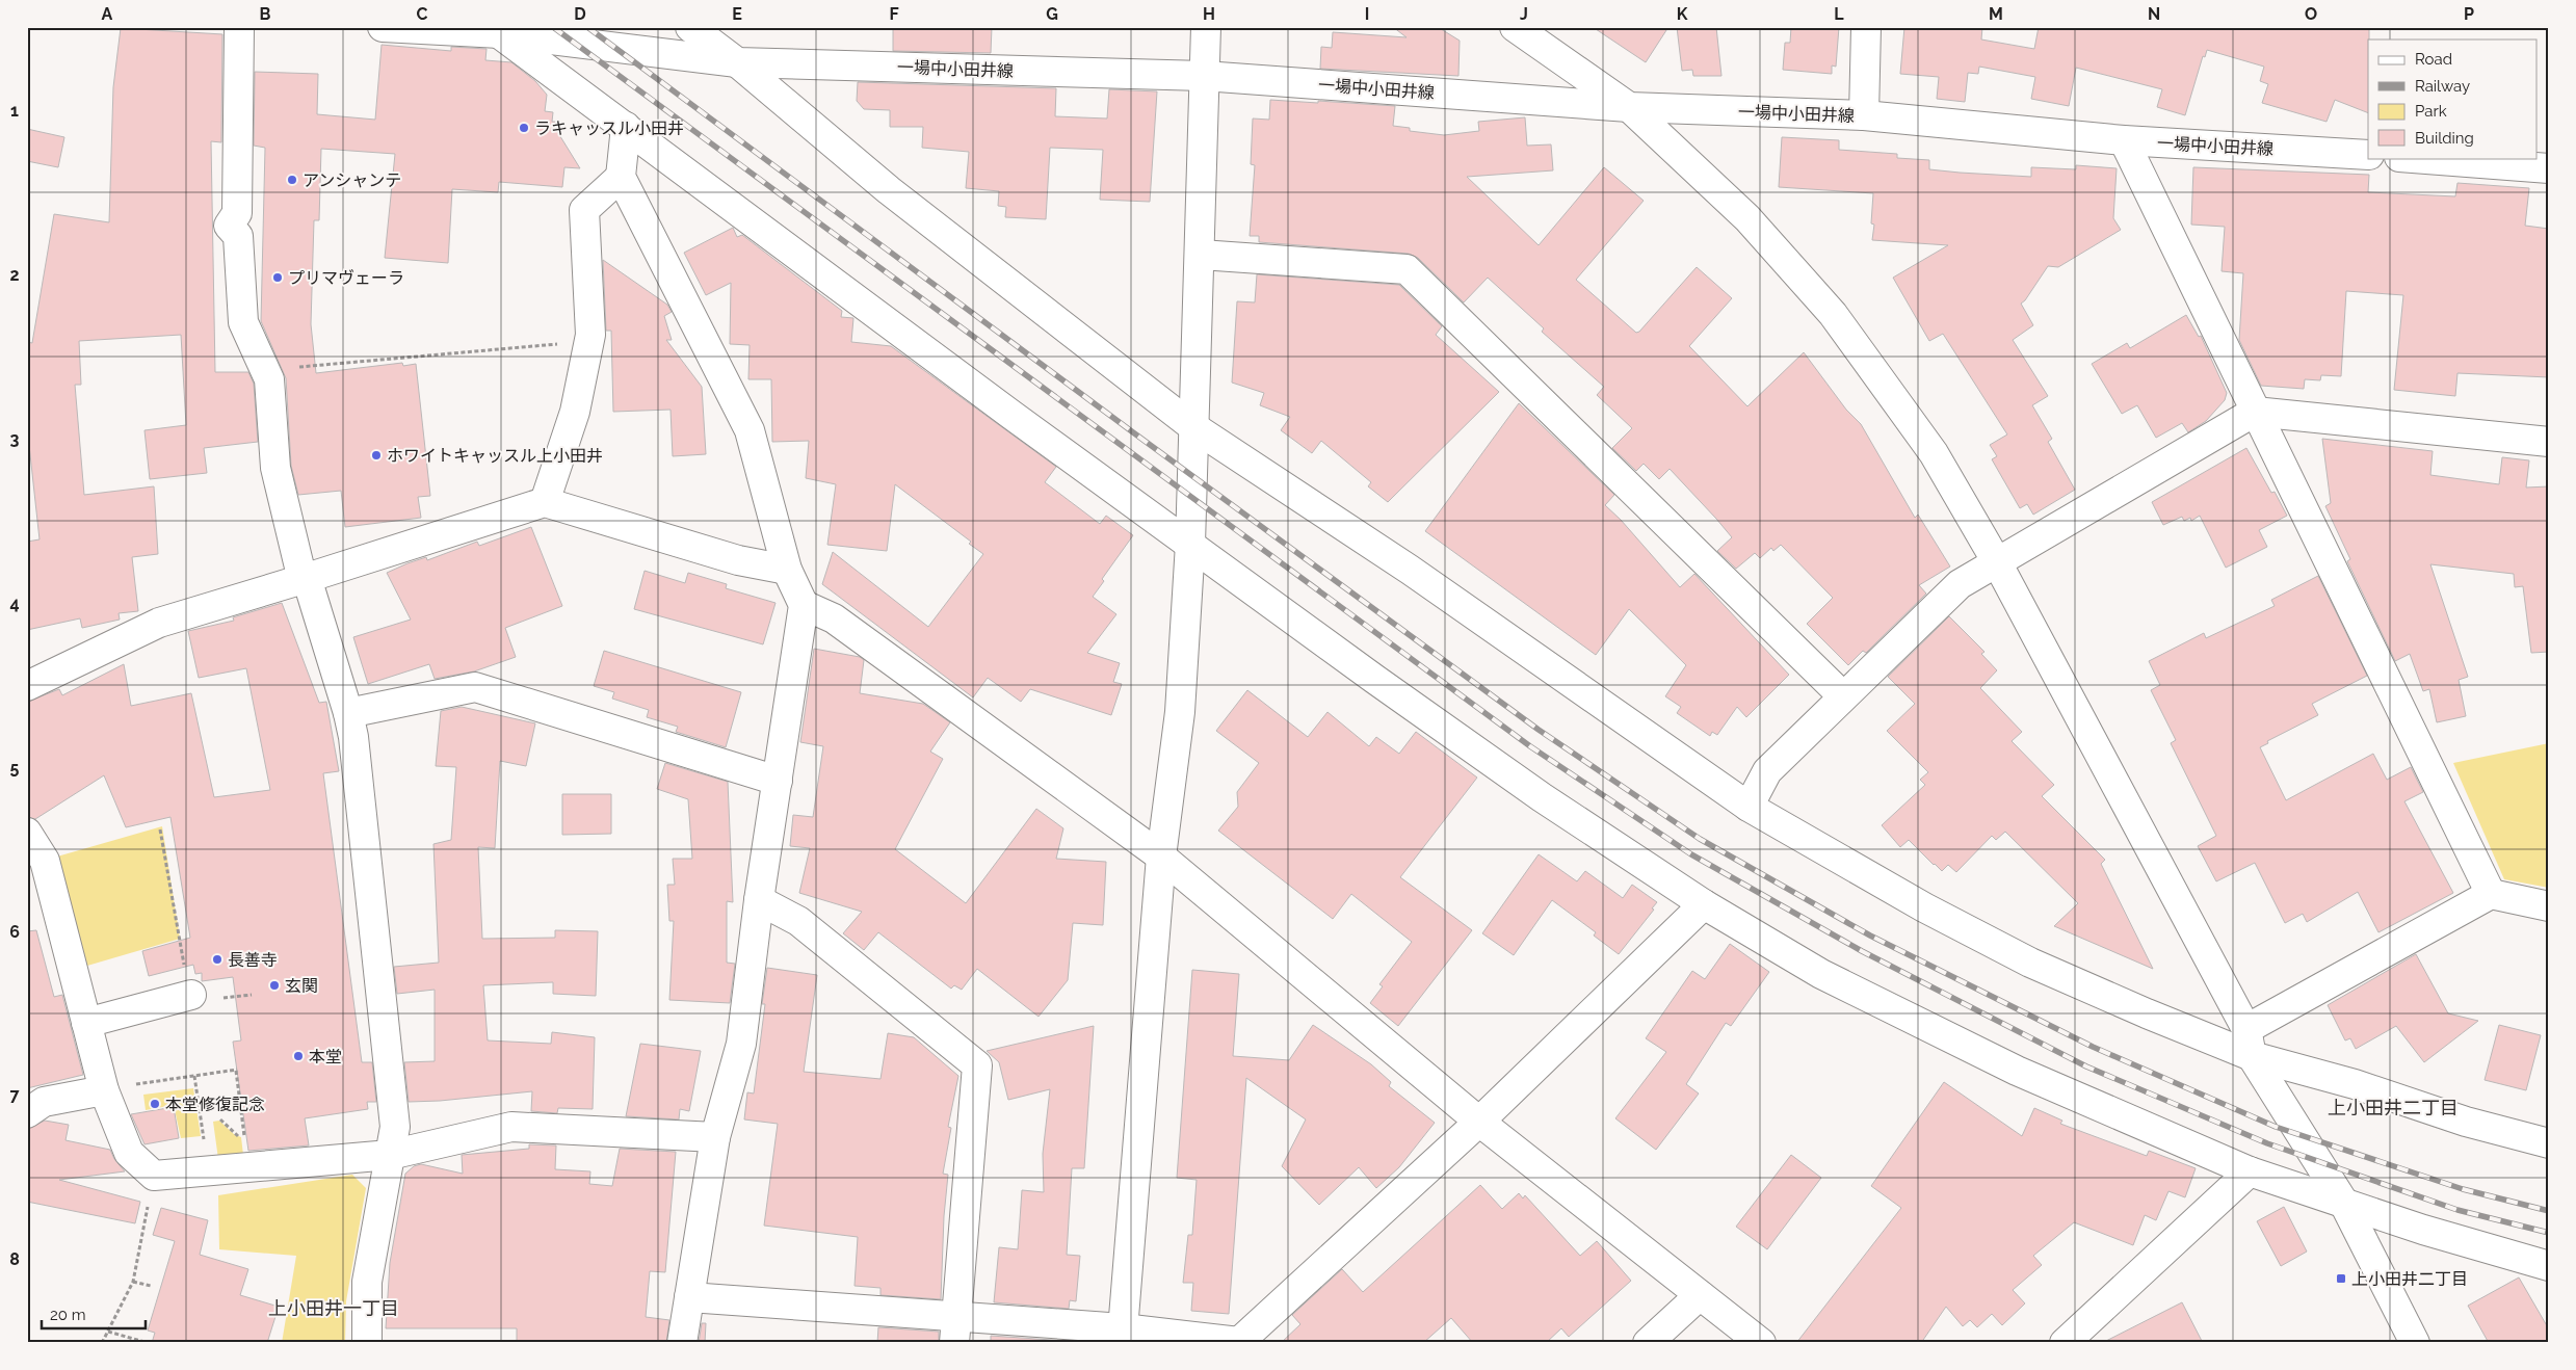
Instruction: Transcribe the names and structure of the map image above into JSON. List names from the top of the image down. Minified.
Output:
{"streets":{"street":["一場中小田井線"]},"districts":["上小田井二丁目","上小田井一丁目"],"places":{"other":["ラキャッスル小田井","アンシャンテ","プリマヴェーラ","ホワイトキャッスル上小田井","長善寺","玄関","本堂","本堂修復記念"],"transit":["上小田井二丁目"]},"legend":["Road","Railway","Park","Building"],"scale_bar":"20 m","grid":{"columns":["A","B","C","D","E","F","G","H","I","J","K","L","M","N","O","P"],"rows":["1","2","3","4","5","6","7","8"]}}
